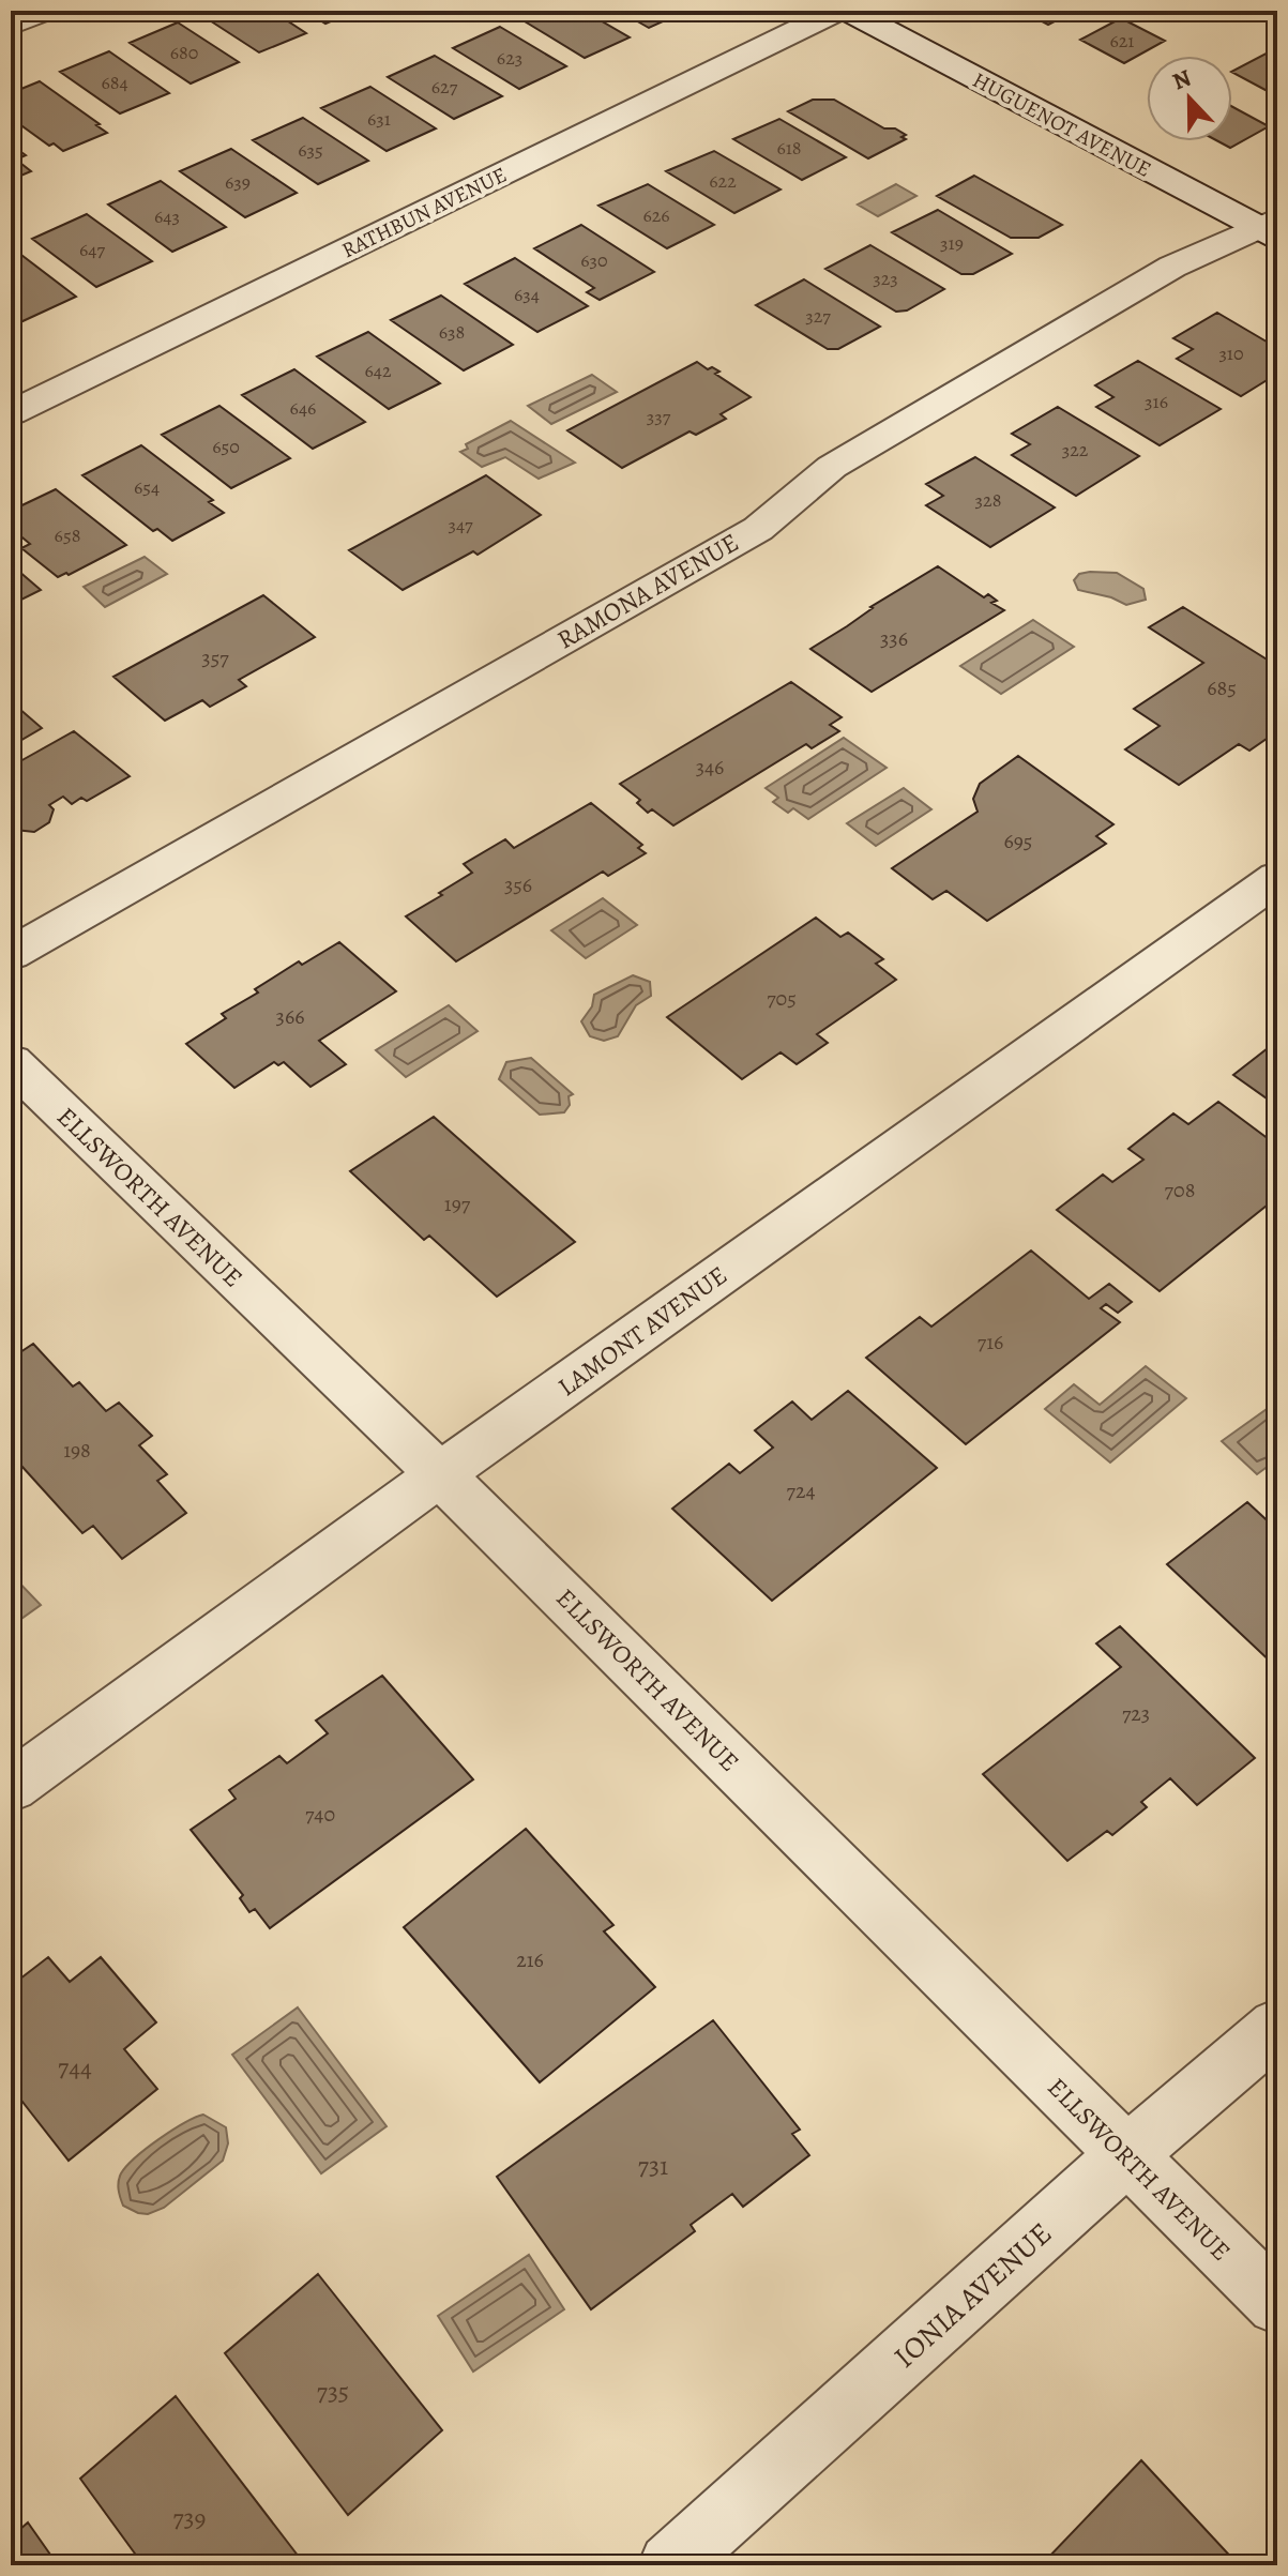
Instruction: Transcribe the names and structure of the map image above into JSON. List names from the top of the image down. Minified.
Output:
{"streets":{"street":["HUGUENOT AVENUE","RATHBUN AVENUE","RAMONA AVENUE","ELLSWORTH AVENUE","LAMONT AVENUE","IONIA AVENUE"]},"crossings":[["HUGUENOT AVENUE","RAMONA AVENUE"],["ELLSWORTH AVENUE","LAMONT AVENUE"],["ELLSWORTH AVENUE","IONIA AVENUE"]],"house_numbers":["621","680","623","684","627","631","618","635","622","639","626","643","319","647","630","323","634","327","638","310","642","316","646","337","650","322","654","328","347","658","336","357","685","346","695","356","705","366","708","197","716","198","724","723","740","216","744","731","735","739"],"north":"top"}
